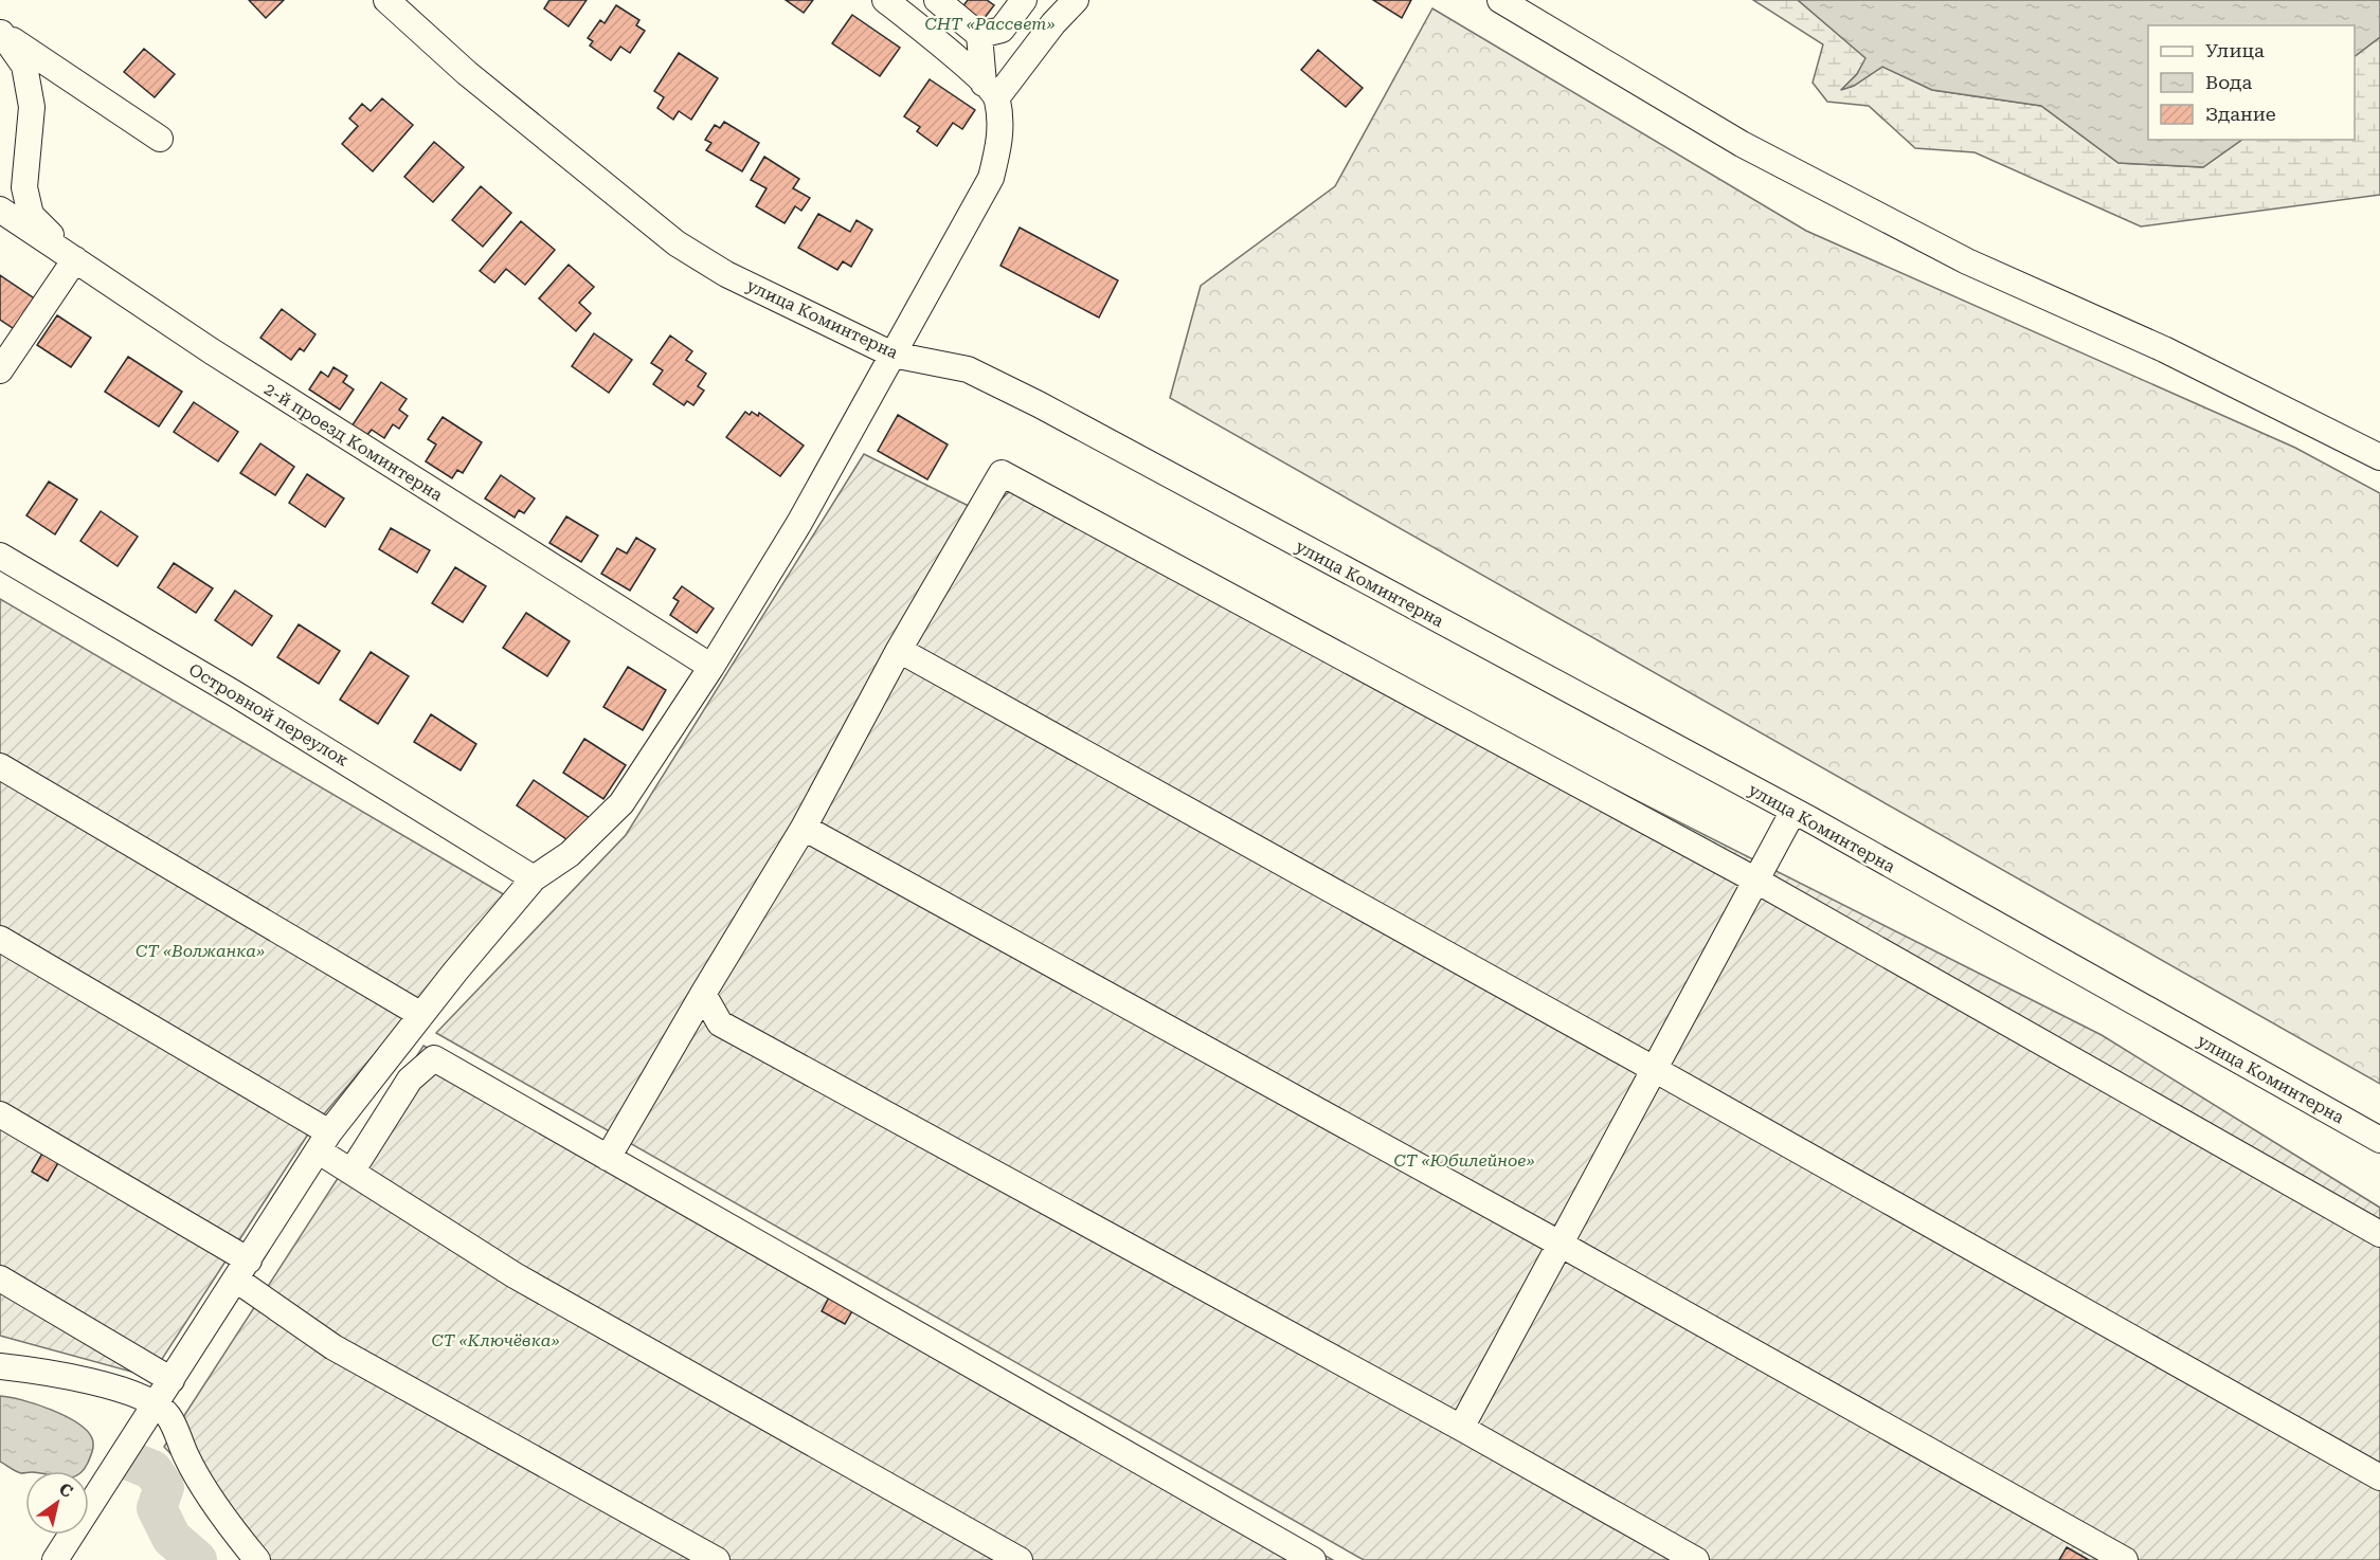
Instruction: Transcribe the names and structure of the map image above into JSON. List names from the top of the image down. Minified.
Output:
{"streets":{"street":["улица Коминтерна","2-й проезд Коминтерна","Островной переулок"]},"parks":["СНТ «Рассвет»","СТ «Волжанка»","СТ «Юбилейное»","СТ «Ключёвка»"],"legend":["Улица","Вода","Здание"],"north":"top right"}
